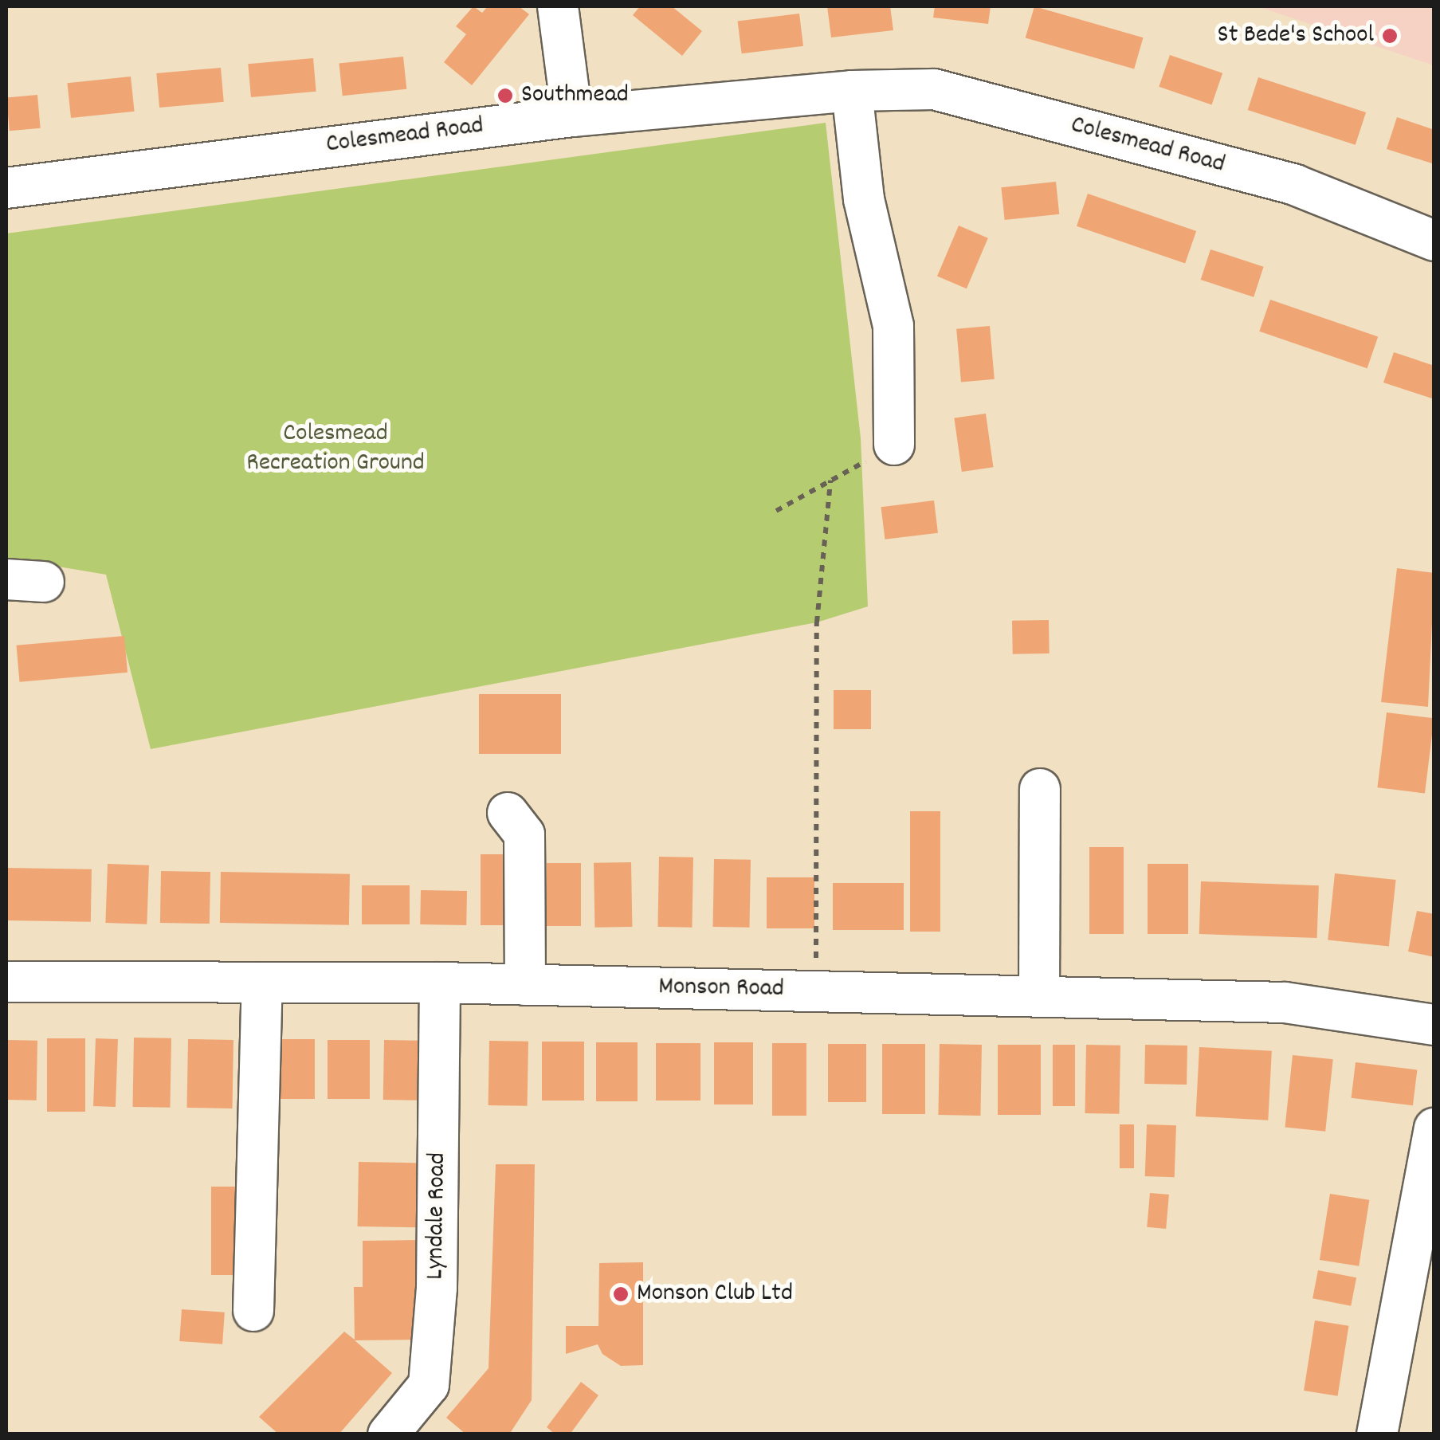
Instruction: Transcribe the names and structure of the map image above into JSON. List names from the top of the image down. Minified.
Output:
{"streets":{"street":["Colesmead Road","Monson Road","Lyndale Road"]},"crossings":[["Monson Road","Lyndale Road"]],"parks":["Colesmead Recreation Ground"],"places":["St Bede's School","Southmead","Monson Club Ltd"]}
